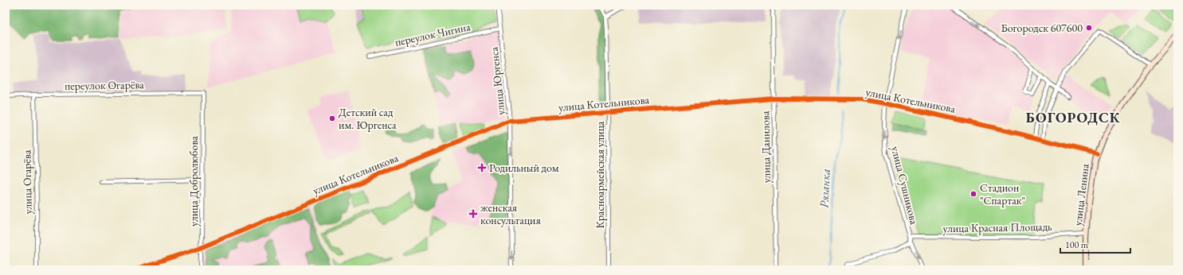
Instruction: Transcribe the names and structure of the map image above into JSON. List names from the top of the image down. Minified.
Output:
{"streets":{"main road":["улица Ленина"],"street":["переулок Чигина","улица Юргенса","переулок Огарёва","улица Котельникова","улица Данилова","Красноармейская улица","улица Добролюбова","улица Огарёва","улица Сушникова","улица Красная Площадь"]},"crossings":[["переулок Чигина","улица Юргенса"],["улица Юргенса","улица Котельникова"],["переулок Огарёва","улица Добролюбова"],["переулок Огарёва","улица Огарёва"],["улица Котельникова","улица Данилова"],["улица Котельникова","Красноармейская улица"],["улица Котельникова","улица Добролюбова"],["улица Котельникова","улица Сушникова"],["улица Котельникова","улица Ленина"],["улица Сушникова","улица Красная Площадь"],["улица Ленина","улица Красная Площадь"]],"one_way":["улица Юргенса","улица Сушникова"],"districts":["БОГОРОДСК"],"water":["Рязанка"],"places":{"other":["Богородск 607600","Детский сад им. Юргенса","Стадион \"Спартак\""],"health":["Родильный дом","женская консультация"]},"scale_bar":"100 m"}
